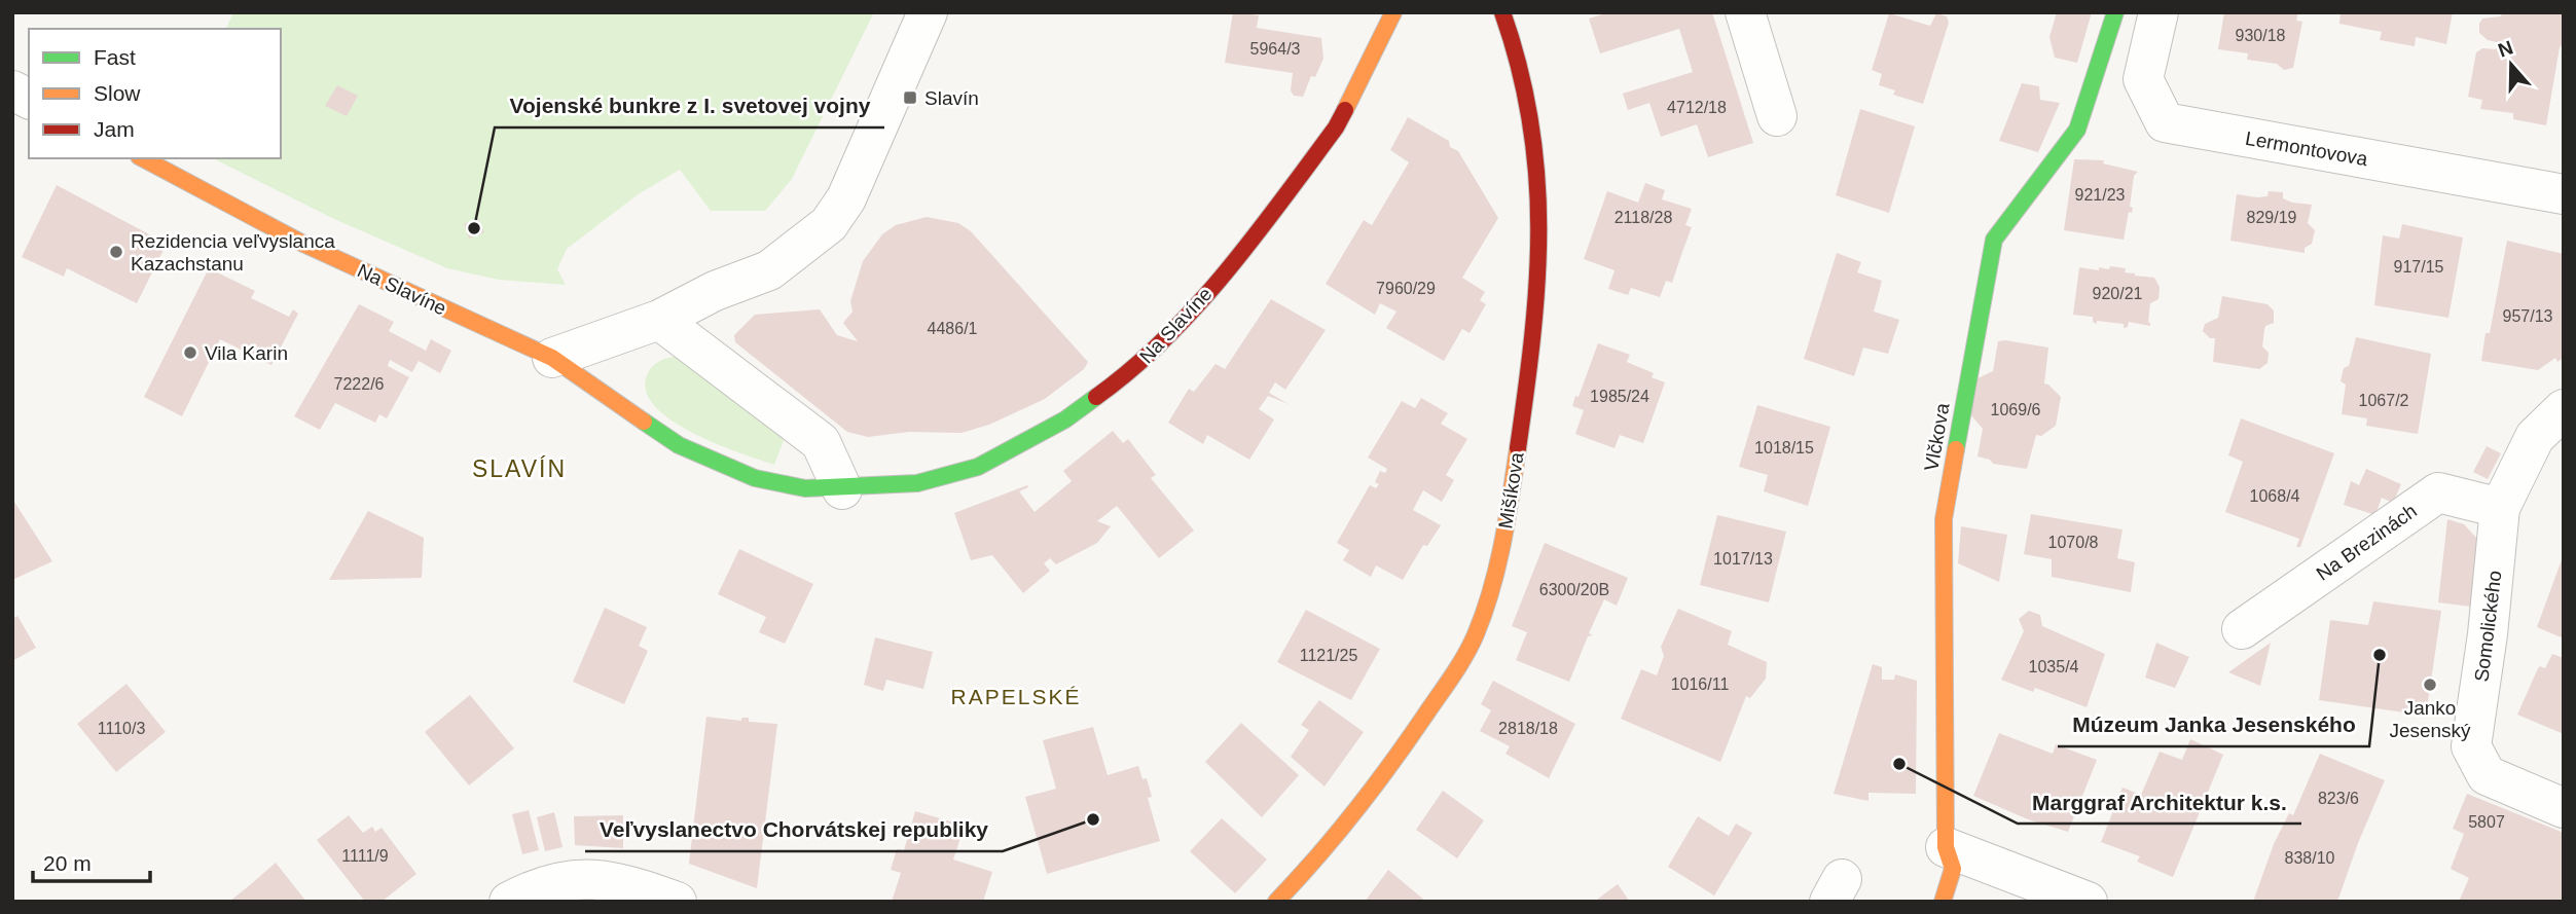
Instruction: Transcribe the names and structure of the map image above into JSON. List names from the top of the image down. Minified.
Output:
{"streets":{"street":["Lermontovova","Na Slavíne","Vlčkova","Mišíkova","Na Brezinách","Somolického"]},"crossings":[["Na Brezinách","Somolického"]],"districts":["SLAVÍN","RAPELSKÉ"],"places":{"transit":["Slavín"],"other":["Vojenské bunkre z I. svetovej vojny","Rezidencia veľvyslanca Kazachstanu","Vila Karin","Múzeum Janka Jesenského","Janko Jesenský","Marggraf Architektur k.s.","Veľvyslanectvo Chorvátskej republiky"]},"house_numbers":["930/18","5964/3","4712/18","921/23","2118/28","829/19","917/15","7960/29","920/21","957/13","4486/1","7222/6","1985/24","1067/2","1069/6","1018/15","1068/4","1070/8","1017/13","6300/20B","1121/25","1035/4","1016/11","1110/3","2818/18","823/6","5807","1111/9","838/10"],"legend":["Fast","Slow","Jam"],"scale_bar":"20 m","north":"top"}
